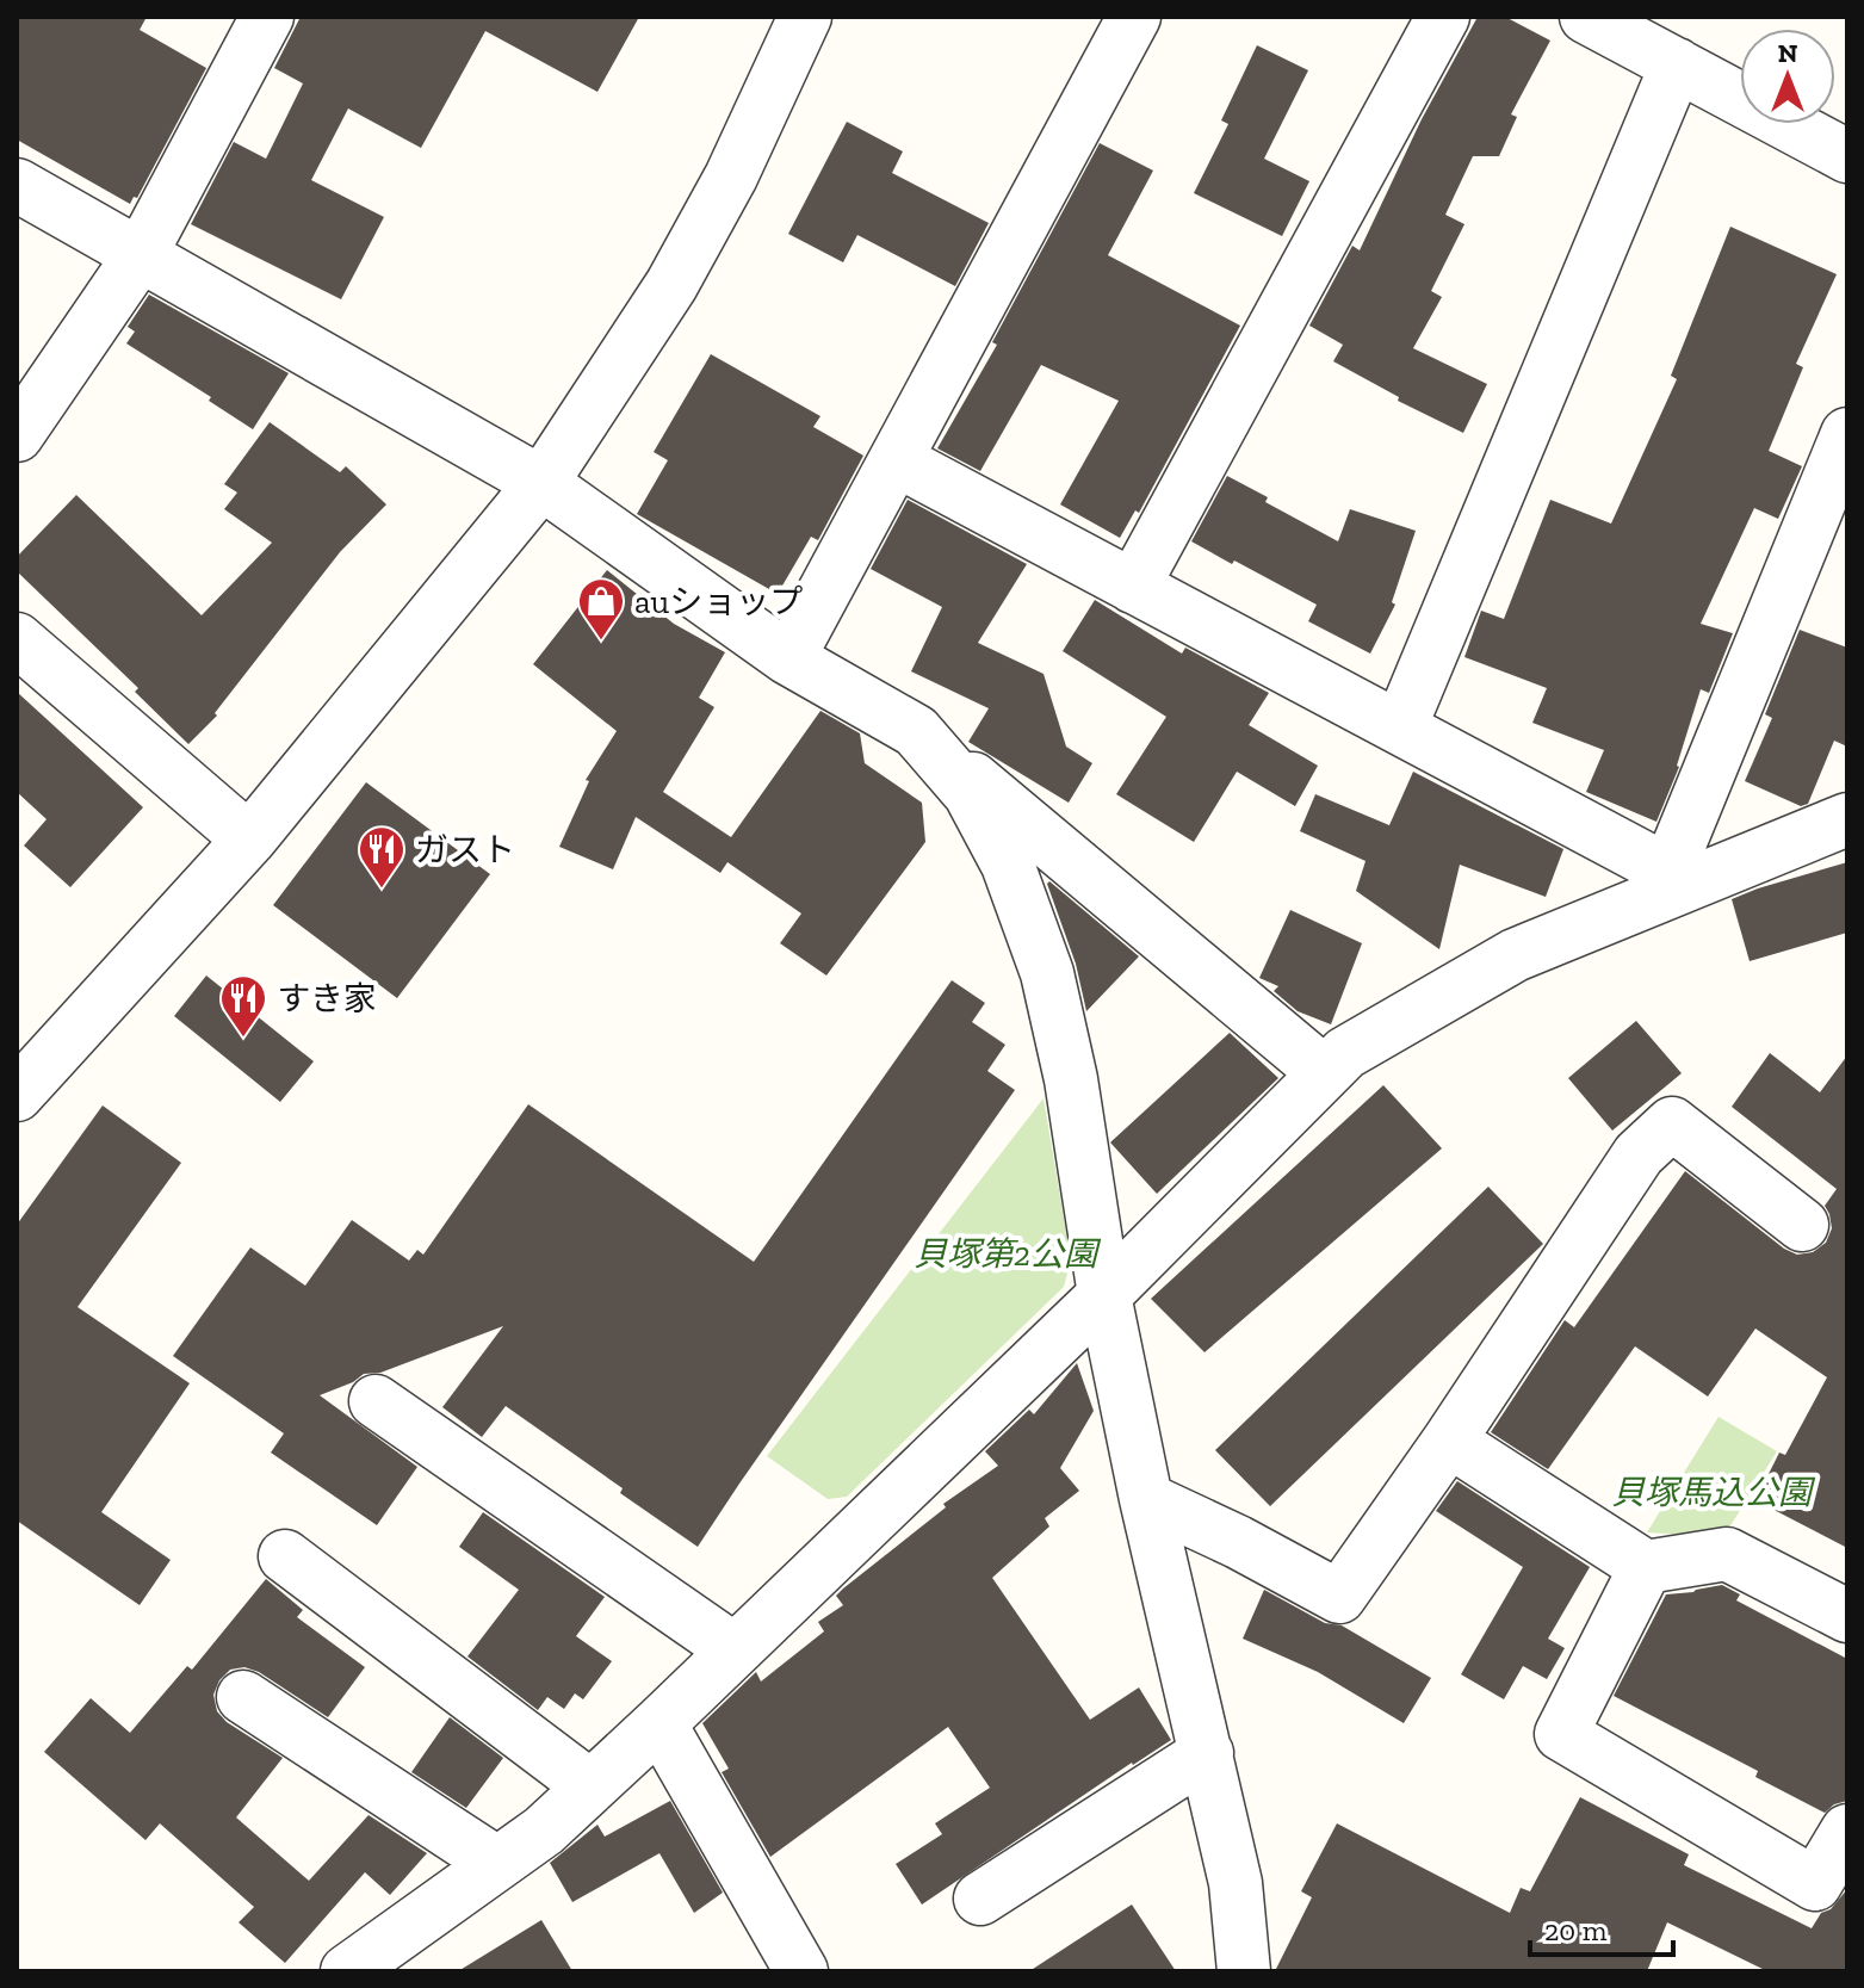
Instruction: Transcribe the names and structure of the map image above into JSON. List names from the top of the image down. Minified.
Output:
{"parks":["貝塚第2公園","貝塚馬込公園"],"places":{"shop":["auショップ"],"restaurant":["ガスト","すき家"]},"scale_bar":"20 m","north":"top"}
